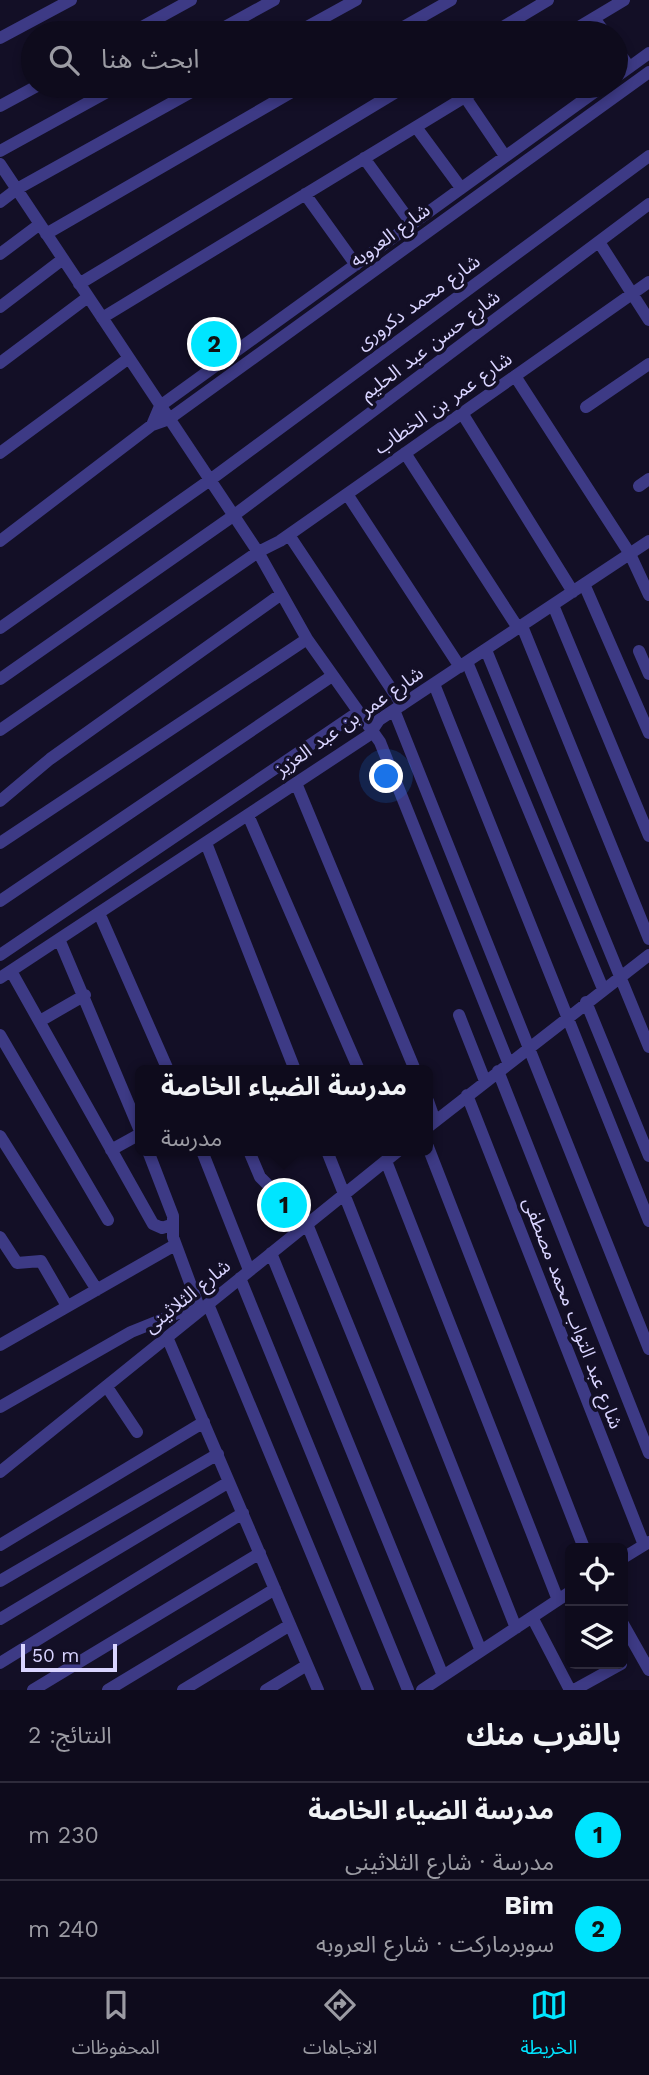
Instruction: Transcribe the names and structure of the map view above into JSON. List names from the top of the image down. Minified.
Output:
{"streets":{"street":["شارع العروبه","شارع محمد دكرورى","شارع حسن عبد الحليم","شارع عمر بن الخطاب","شارع عمر بن عبد العزيز","شارع الثلاثينى","شارع عبد التواب محمد مصطفى"]},"scale_bar":"50 m","page":{"search":"ابحث هنا","pins":["2","1"],"popup":["مدرسة الضياء الخاصة","مدرسة"],"scale":"50 m","heading":["بالقرب منك","النتائج: 2"],"list":[{"mark":"1","name":"مدرسة الضياء الخاصة","note":"مدرسة · شارع الثلاثينى","value":"230 m"},{"mark":"2","name":"Bim","note":"سوبرماركت · شارع العروبه","value":"240 m"}],"nav":["الخريطة","الاتجاهات","المحفوظات"]}}
